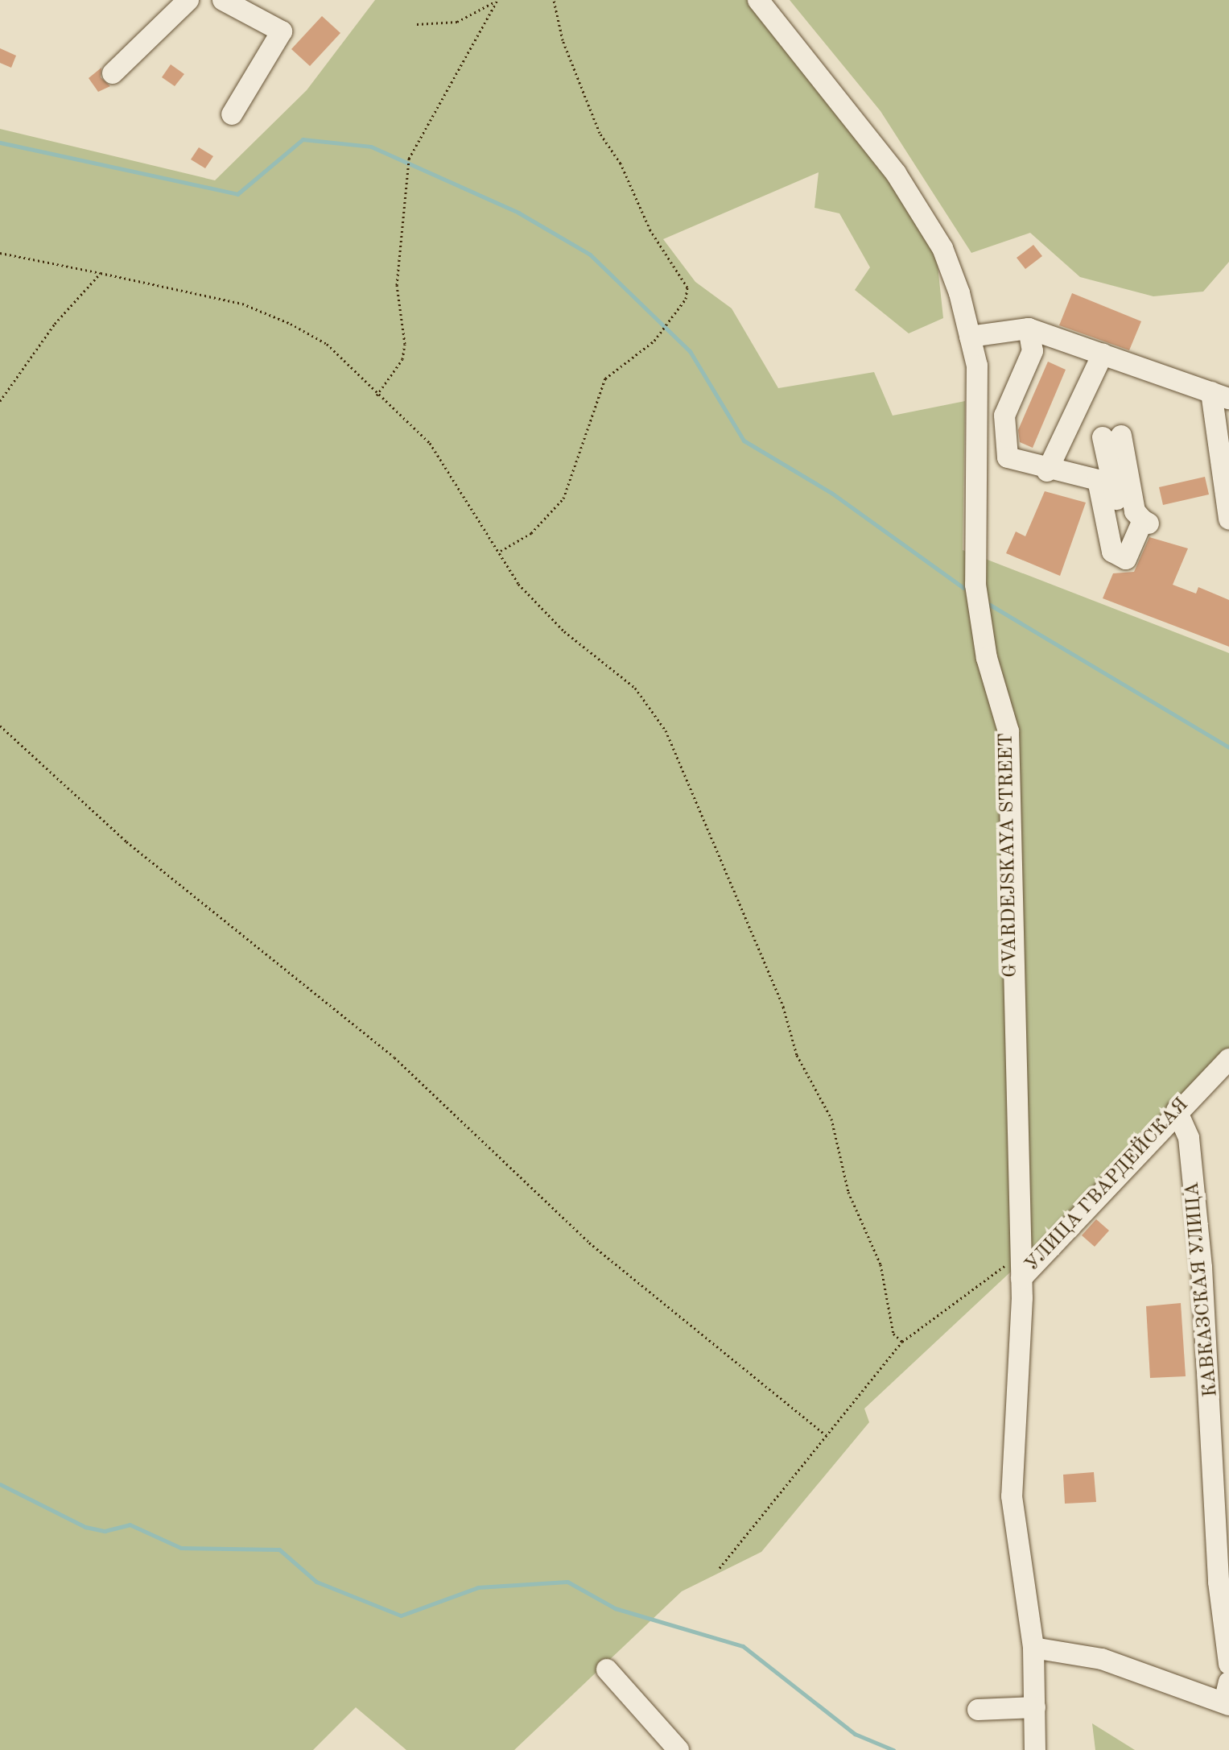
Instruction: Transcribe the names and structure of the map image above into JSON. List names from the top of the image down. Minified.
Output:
{"streets":{"street":["GVARDEJSKAYA STREET","УЛИЦА ГВАРДЕЙСКАЯ","КАВКАЗСКАЯ УЛИЦА"]},"crossings":[["GVARDEJSKAYA STREET","УЛИЦА ГВАРДЕЙСКАЯ"],["УЛИЦА ГВАРДЕЙСКАЯ","КАВКАЗСКАЯ УЛИЦА"]]}
